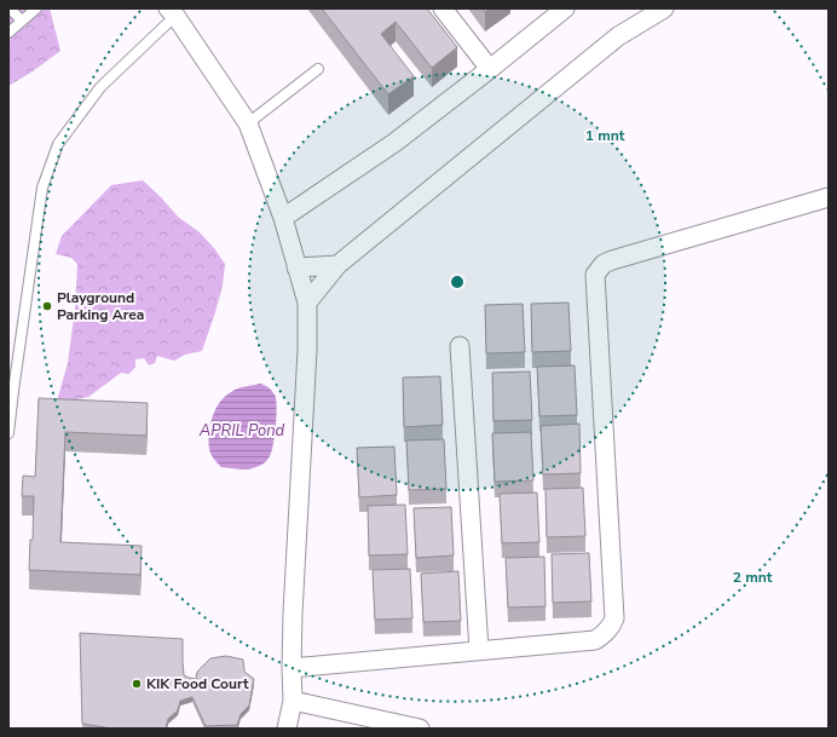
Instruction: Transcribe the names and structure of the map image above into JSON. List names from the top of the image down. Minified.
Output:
{"water":["APRIL Pond"],"places":["Playground Parking Area","KIK Food Court"],"rings":["1 mnt","2 mnt"]}
